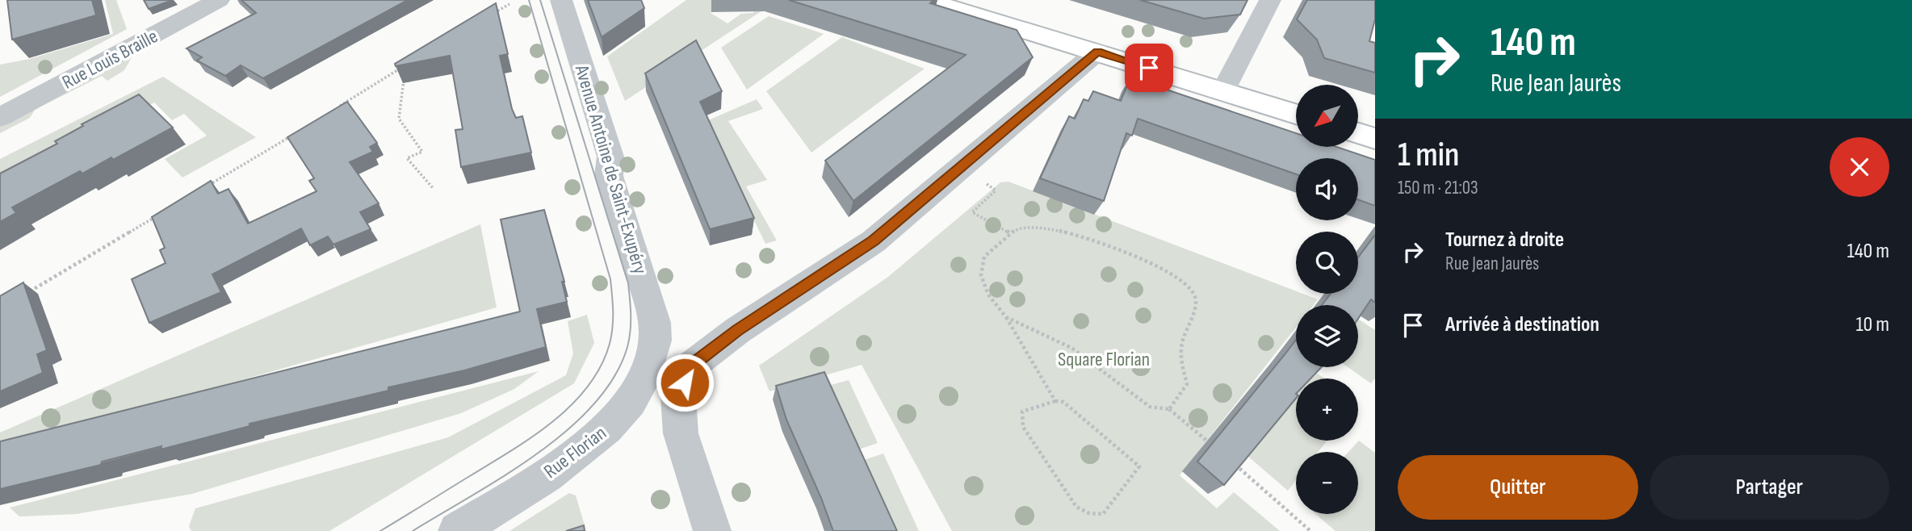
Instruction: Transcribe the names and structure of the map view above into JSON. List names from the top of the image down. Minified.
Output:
{"streets":{"street":["Rue Louis Braille","Avenue Antoine de Saint-Exupéry","Rue Florian"]},"crossings":[["Avenue Antoine de Saint-Exupéry","Rue Florian"]],"parks":["Square Florian"],"north":"bottom left","page":{"turn":["140 m","Rue Jean Jaurès"],"map_buttons":["+","−"],"heading":["1 min","150 m · 21:03"],"list":[{"name":"Tournez à droite","note":"Rue Jean Jaurès","value":"140 m"},{"name":"Arrivée à destination","value":"10 m"}],"buttons":["Quitter","Partager"]}}
